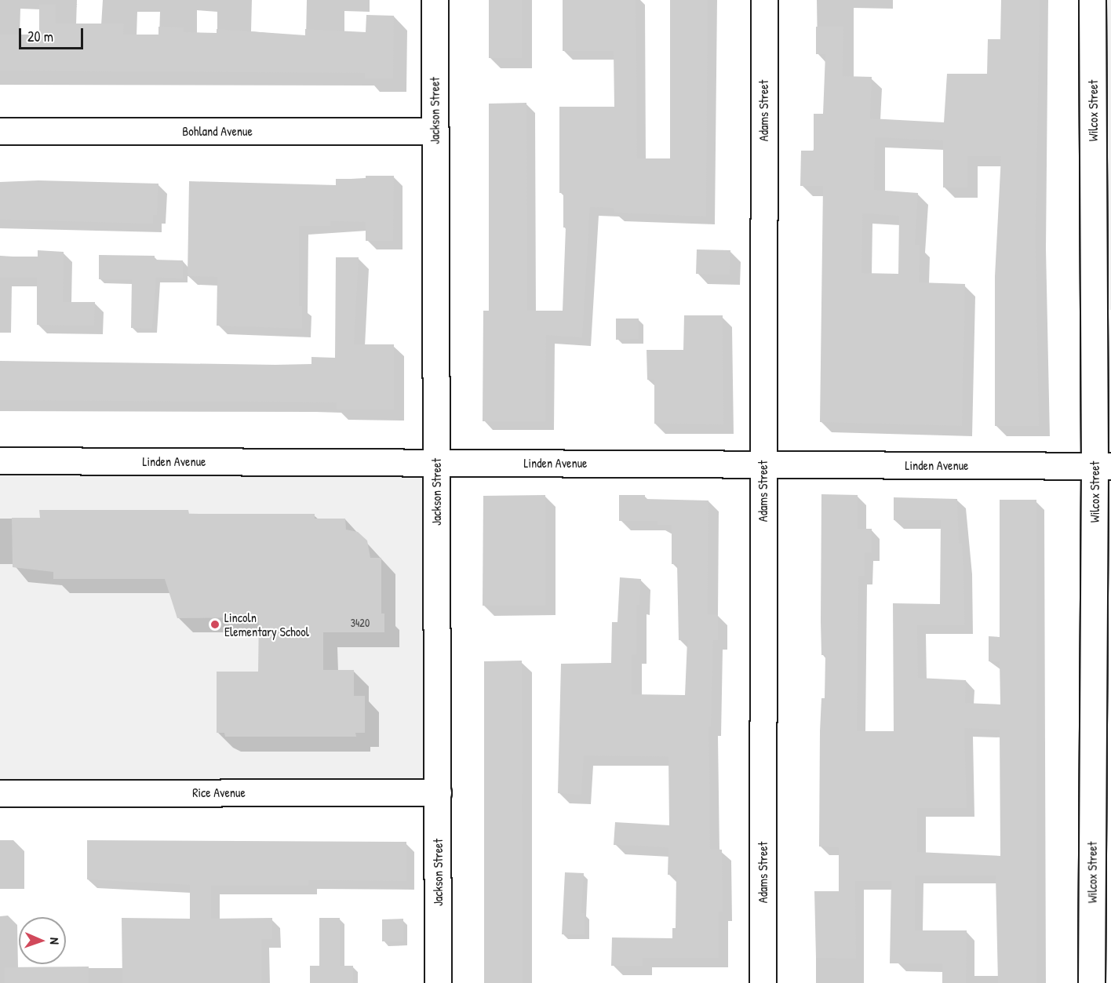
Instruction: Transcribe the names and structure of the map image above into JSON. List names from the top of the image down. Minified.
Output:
{"streets":{"street":["Jackson Street","Adams Street","Wilcox Street","Bohland Avenue","Linden Avenue","Rice Avenue"]},"crossings":[["Jackson Street","Bohland Avenue"],["Jackson Street","Linden Avenue"],["Jackson Street","Rice Avenue"],["Adams Street","Linden Avenue"],["Wilcox Street","Linden Avenue"]],"places":["Lincoln Elementary School"],"house_numbers":["3420"],"scale_bar":"20 m","north":"right"}
